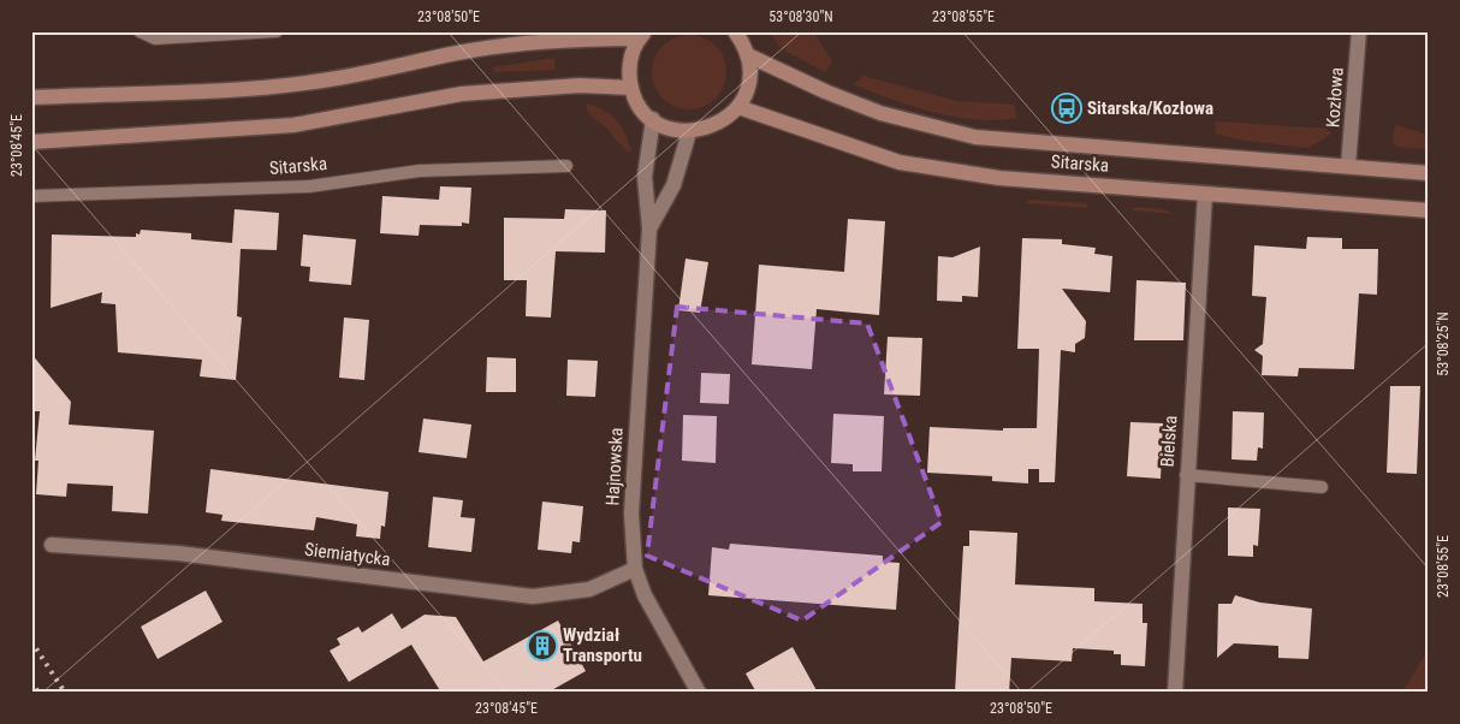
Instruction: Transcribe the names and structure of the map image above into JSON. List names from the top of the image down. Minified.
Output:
{"streets":{"street":["Kozłowa","Sitarska","Bielska","Hajnowska","Siemiatycka"]},"crossings":[["Kozłowa","Sitarska"],["Sitarska","Bielska"],["Hajnowska","Siemiatycka"]],"places":{"bus stop":["Sitarska/Kozłowa"],"building":["Wydział Transportu"]},"coordinates":["23°08'50\"E","53°08'30\"N","23°08'55\"E","23°08'45\"E","53°08'25\"N"]}
